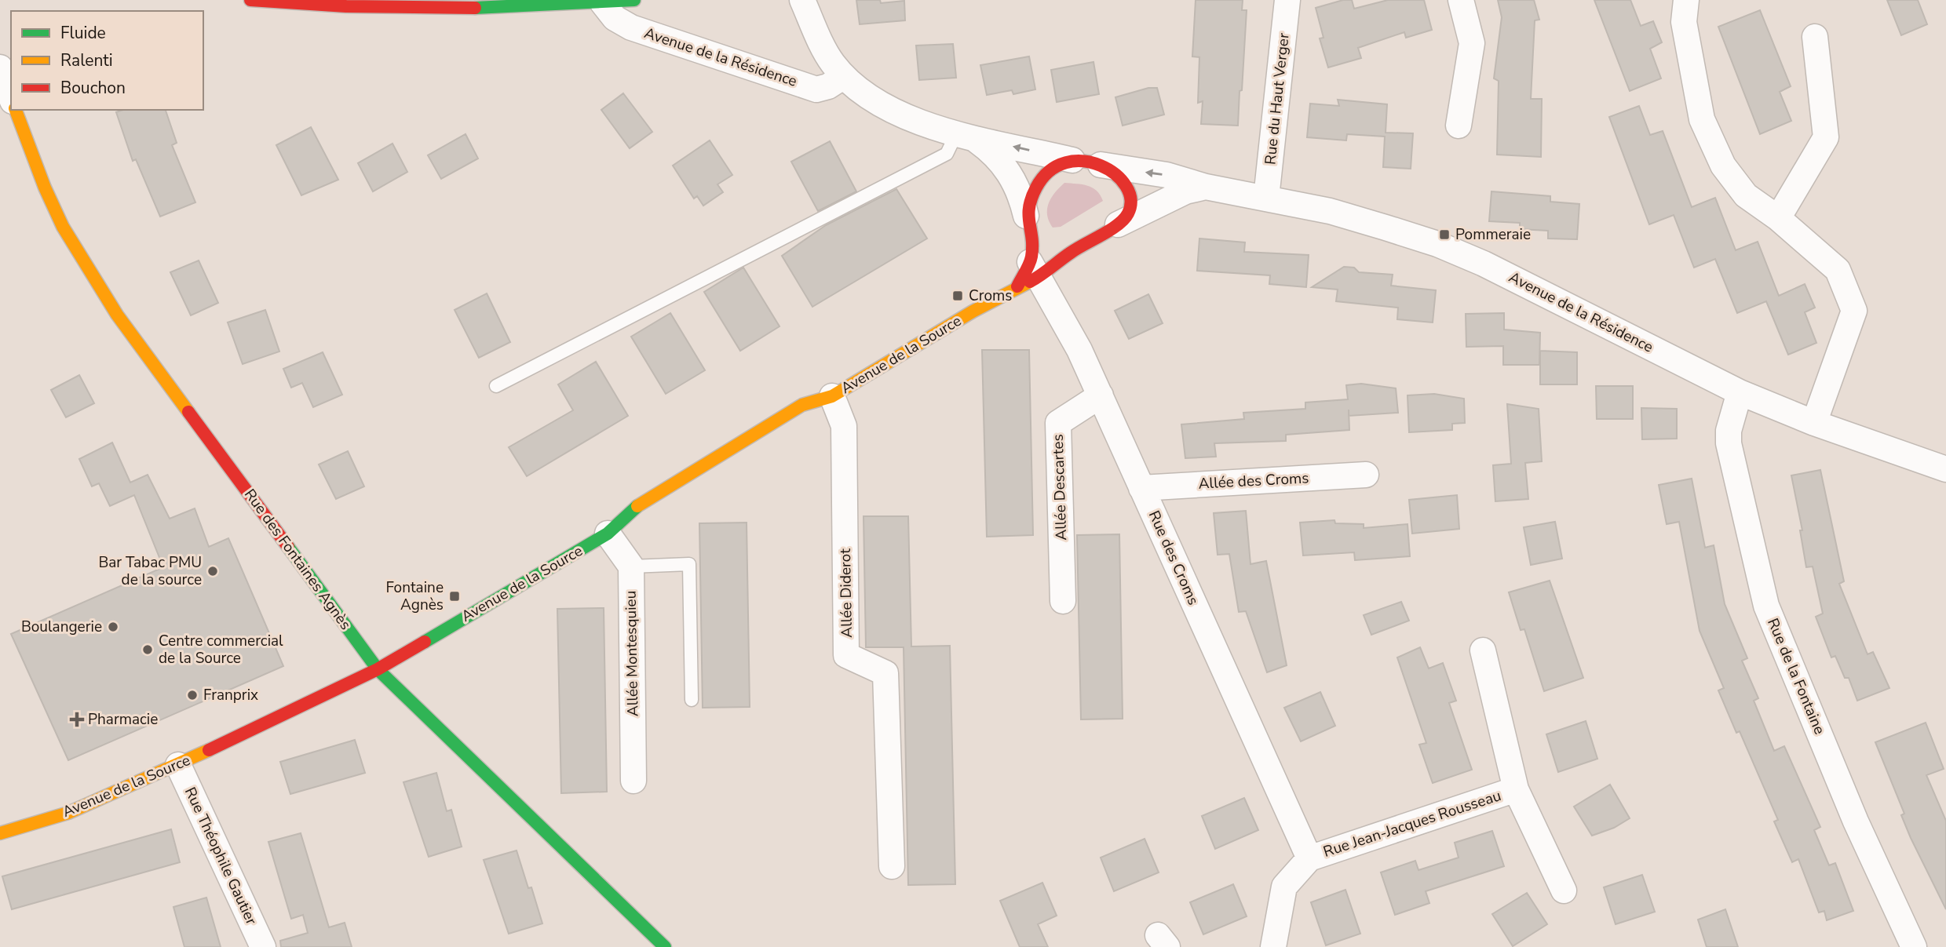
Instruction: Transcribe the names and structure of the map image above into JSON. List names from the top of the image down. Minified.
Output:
{"streets":{"street":["Avenue de la Résidence","Rue du Haut Verger","Avenue de la Source","Allée des Croms","Allée Descartes","Rue des Croms","Rue des Fontaines Agnès","Allée Diderot","Allée Montesquieu","Rue de la Fontaine","Rue Jean-Jacques Rousseau","Rue Théophile Gautier"]},"crossings":[["Avenue de la Résidence","Rue du Haut Verger"],["Avenue de la Résidence","Avenue de la Source"],["Avenue de la Résidence","Rue de la Fontaine"],["Avenue de la Source","Rue des Croms"],["Avenue de la Source","Rue des Fontaines Agnès"],["Avenue de la Source","Allée Diderot"],["Avenue de la Source","Rue Théophile Gautier"],["Allée des Croms","Rue des Croms"],["Allée Descartes","Rue des Croms"],["Rue des Croms","Rue Jean-Jacques Rousseau"]],"places":{"transit":["Pommeraie","Croms","Fontaine Agnès"],"other":["Bar Tabac PMU de la source","Boulangerie","Centre commercial de la Source","Franprix"],"health":["Pharmacie"]},"legend":["Fluide","Ralenti","Bouchon"]}
